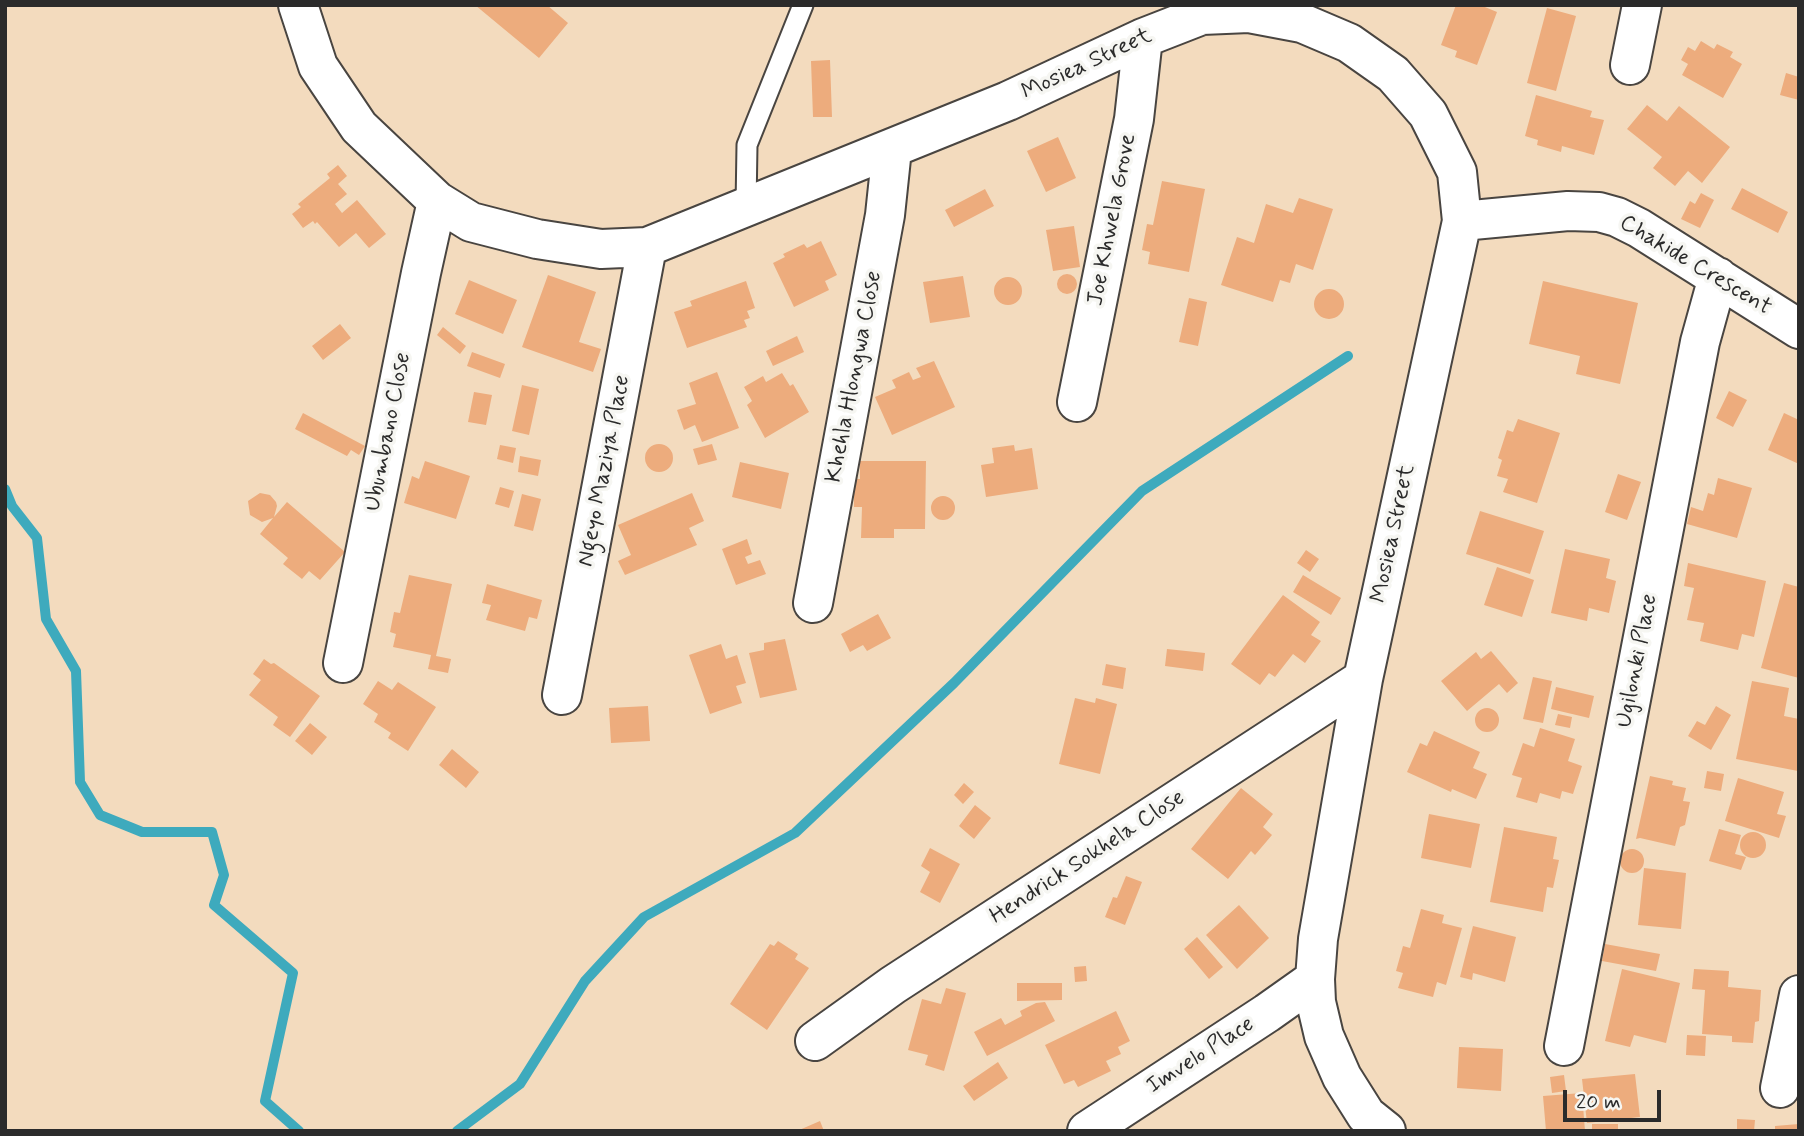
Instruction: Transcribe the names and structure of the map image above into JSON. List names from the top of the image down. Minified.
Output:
{"streets":{"street":["Mosiea Street","Joe Khwela Grove","Chakide Crescent","Khehla Hlongwa Close","Ubumbano Close","Ngeyo Maziya Place","Ugilonki Place","Hendrick Sokhela Close","Imvelo Place"]},"crossings":[["Mosiea Street","Joe Khwela Grove"],["Mosiea Street","Chakide Crescent"],["Mosiea Street","Khehla Hlongwa Close"],["Mosiea Street","Ubumbano Close"],["Mosiea Street","Ngeyo Maziya Place"],["Mosiea Street","Hendrick Sokhela Close"],["Mosiea Street","Imvelo Place"],["Chakide Crescent","Ugilonki Place"]],"scale_bar":"20 m"}
